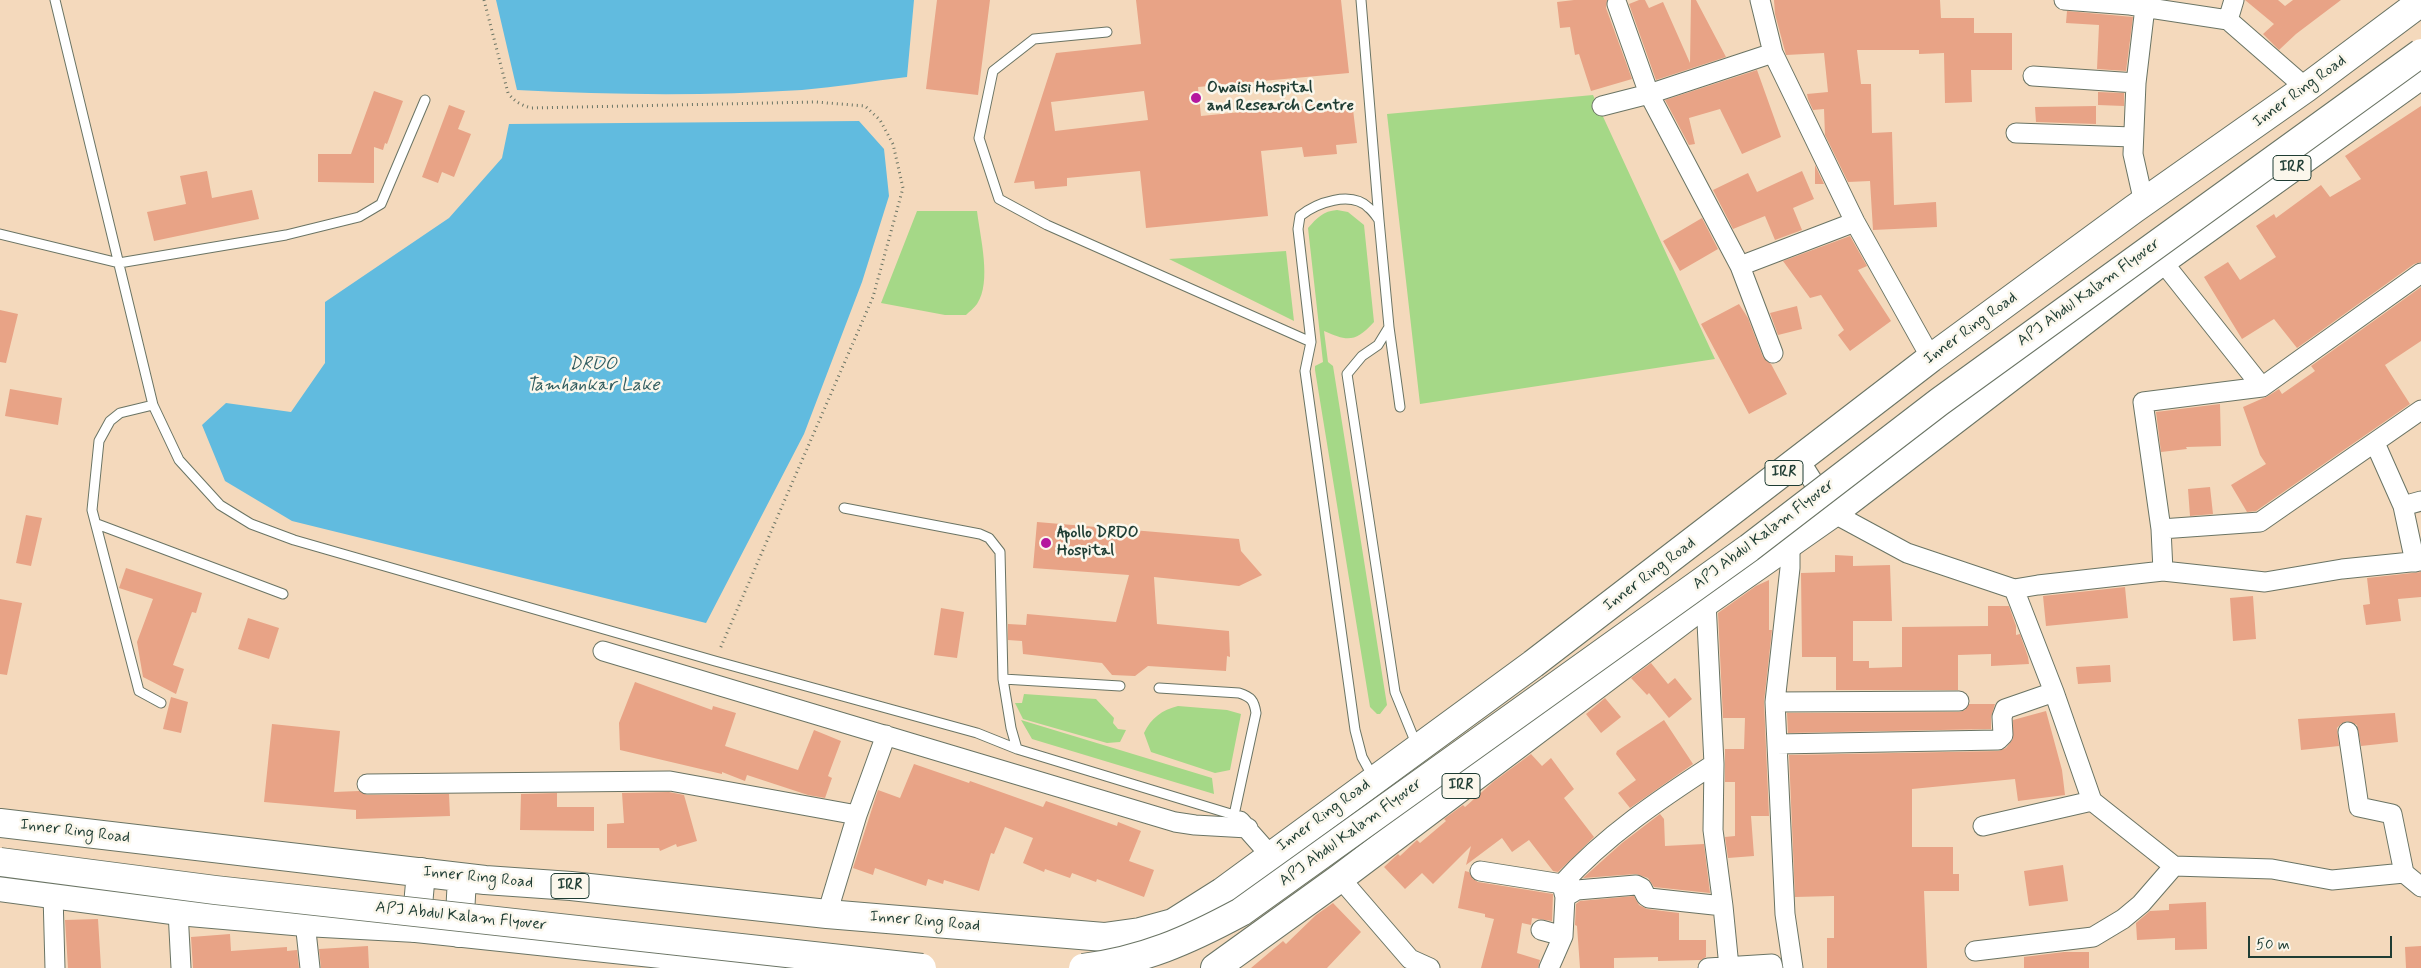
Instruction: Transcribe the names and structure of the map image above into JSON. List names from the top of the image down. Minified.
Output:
{"streets":{"main road":["Inner Ring Road","IRR","APJ Abdul Kalam Flyover"]},"water":["DRDO Tamhankar Lake"],"places":["Owaisi Hospital and Research Centre","Apollo DRDO Hospital"],"scale_bar":"50 m"}
